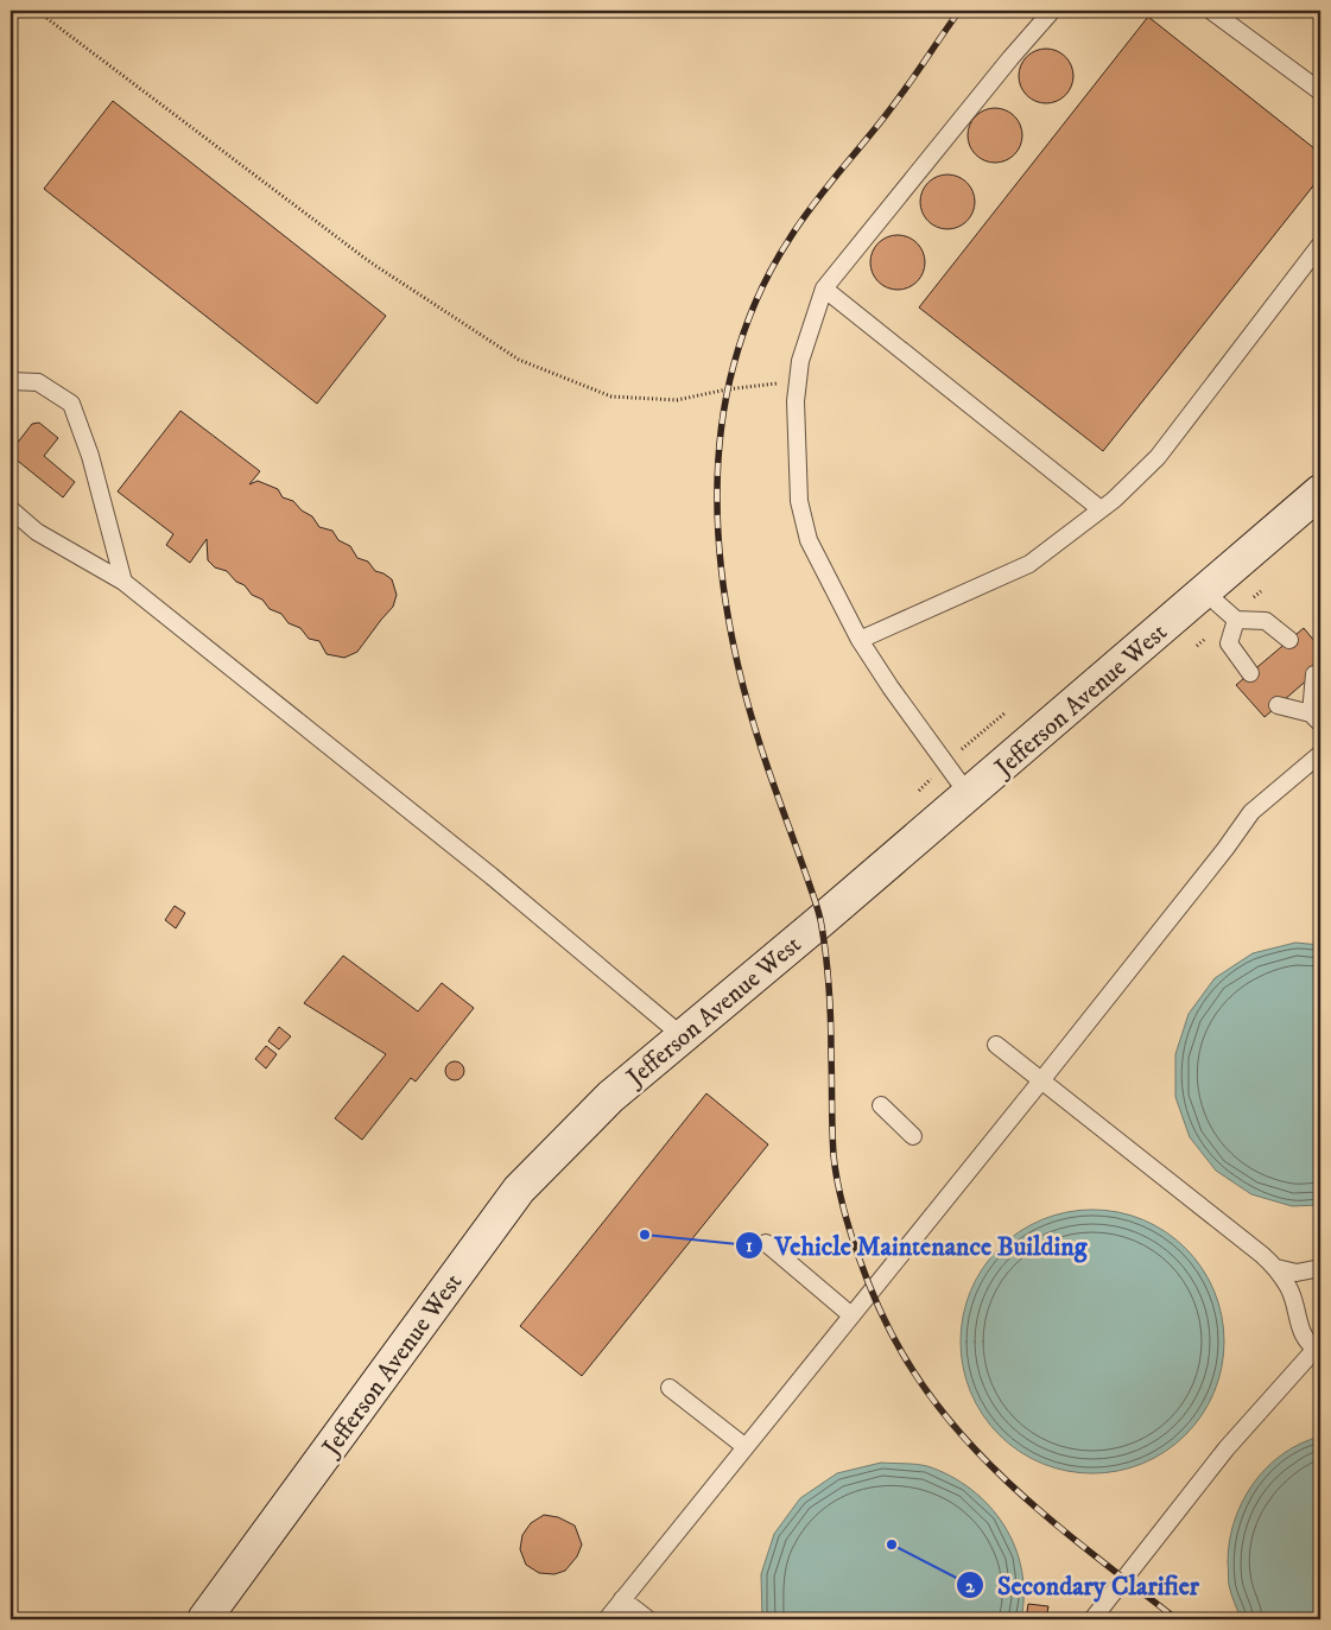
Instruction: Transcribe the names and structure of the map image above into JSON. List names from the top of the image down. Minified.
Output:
{"streets":{"main road":["Jefferson Avenue West"]},"places":["Vehicle Maintenance Building","Secondary Clarifier"]}
